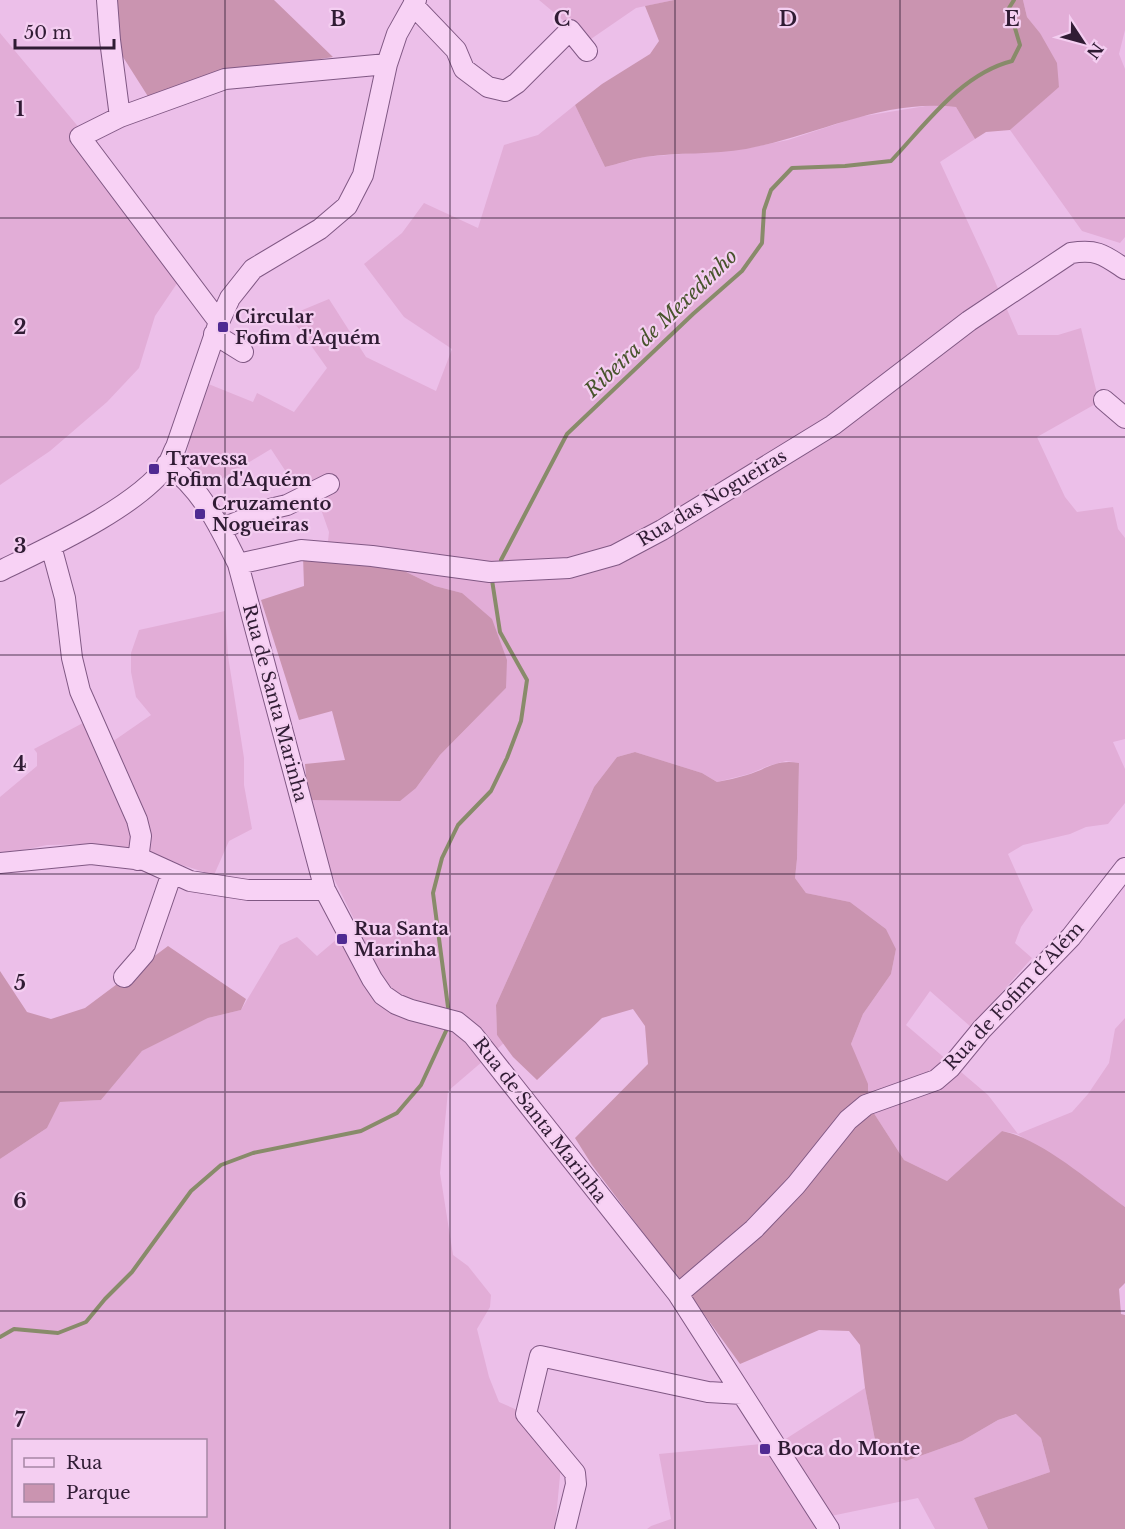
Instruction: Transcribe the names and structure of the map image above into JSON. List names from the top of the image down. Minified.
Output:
{"streets":{"street":["Rua das Nogueiras","Rua de Santa Marinha","Rua de Fofim d´Além"]},"crossings":[["Rua das Nogueiras","Rua de Santa Marinha"],["Rua de Santa Marinha","Rua de Fofim d´Além"]],"water":["Ribeira de Mexedinho"],"places":{"transit":["Circular Fofim d'Aquém","Travessa Fofim d'Aquém","Cruzamento Nogueiras","Rua Santa Marinha","Boca do Monte"]},"legend":["Rua","Parque"],"scale_bar":"50 m","north":"bottom right","grid":{"columns":["B","C","D","E"],"rows":["1","2","3","4","5","6","7"]}}
